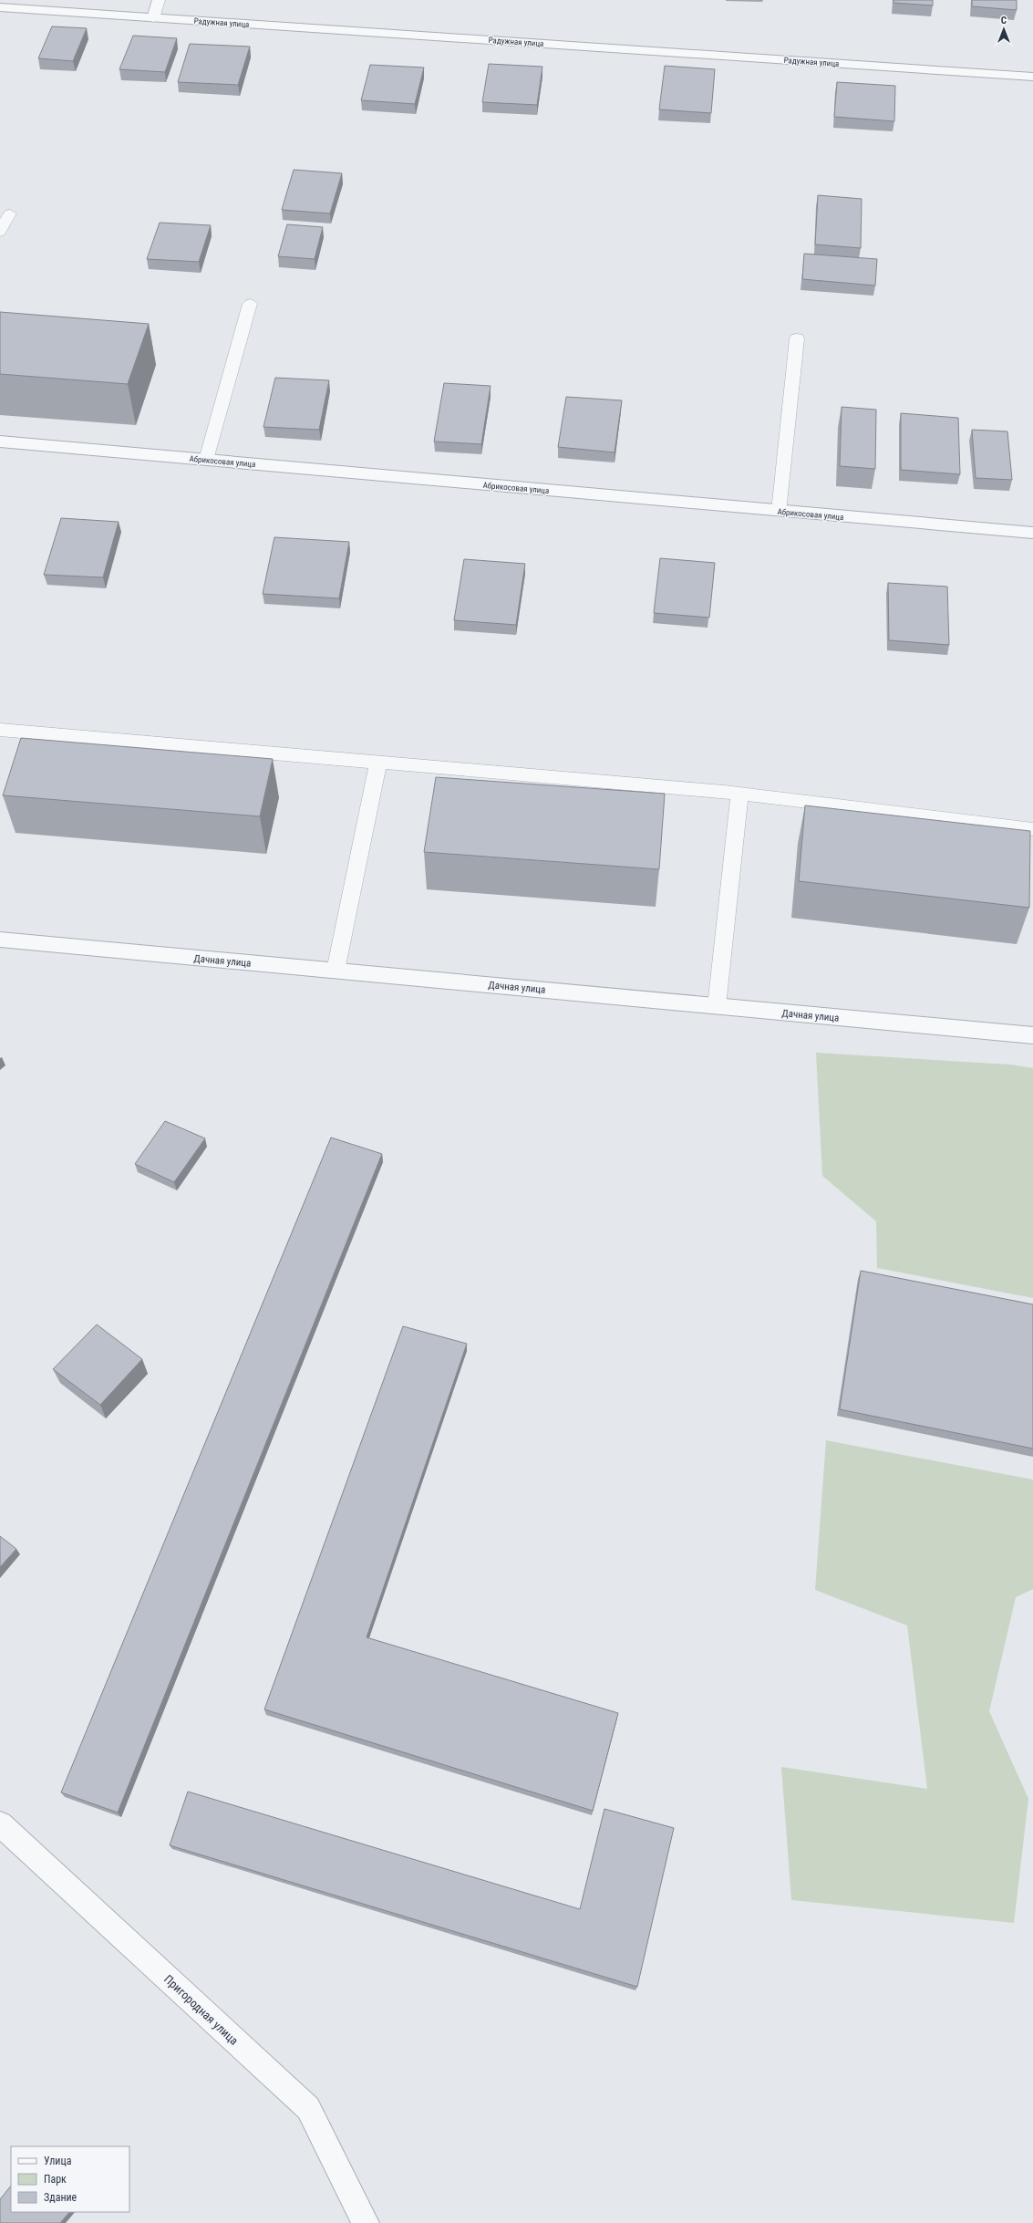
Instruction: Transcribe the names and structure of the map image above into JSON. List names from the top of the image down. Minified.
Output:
{"streets":{"street":["Радужная улица","Абрикосовая улица","Дачная улица","Пригородная улица"]},"legend":["Улица","Парк","Здание"],"north":"top"}
